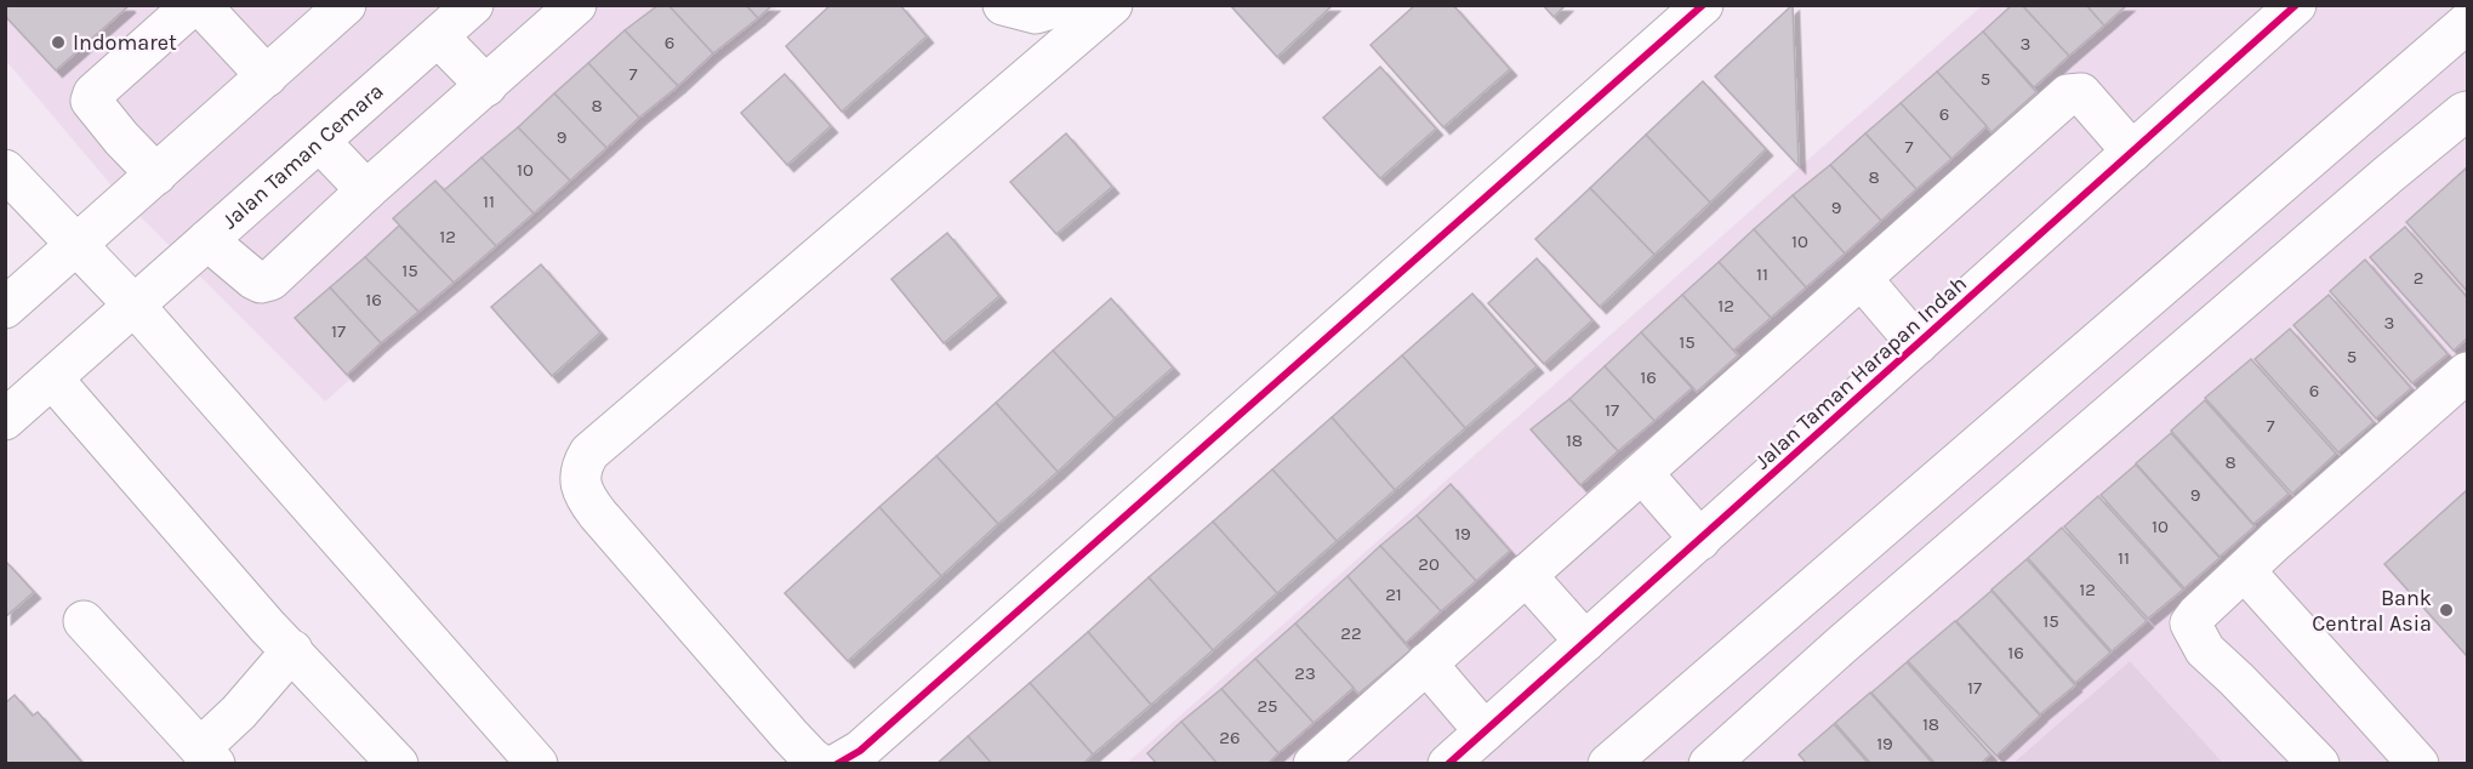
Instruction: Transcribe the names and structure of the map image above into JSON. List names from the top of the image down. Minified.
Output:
{"streets":{"street":["Jalan Taman Cemara","Jalan Taman Harapan Indah"]},"places":["Indomaret","Bank Central Asia"],"house_numbers":["6","3","7","5","8","6","9","7","10","8","11","9","12","10","15","11","2","16","12","3","17","15","5","16","6","17","7","18","8","9","10","19","11","20","12","21","15","22","16","23","17","25","18","26","19"]}
